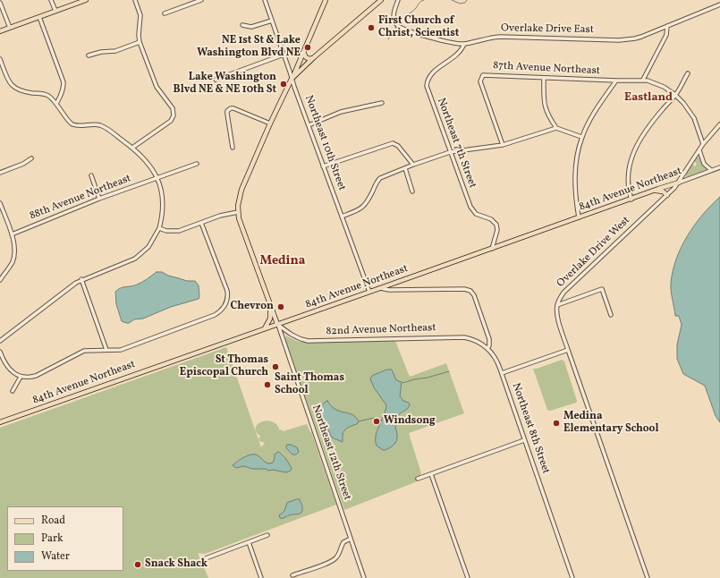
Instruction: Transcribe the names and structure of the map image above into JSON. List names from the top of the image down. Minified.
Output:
{"streets":{"main road":["84th Avenue Northeast","Northeast 12th Street"],"street":["Overlake Drive East","87th Avenue Northeast","Northeast 10th Street","Northeast 7th Street","88th Avenue Northeast","Overlake Drive West","82nd Avenue Northeast","Northeast 8th Street"]},"crossings":[["Overlake Drive East","Northeast 7th Street"],["Northeast 10th Street","84th Avenue Northeast"],["Northeast 7th Street","84th Avenue Northeast"],["84th Avenue Northeast","Overlake Drive West"],["84th Avenue Northeast","82nd Avenue Northeast"],["84th Avenue Northeast","Northeast 8th Street"],["84th Avenue Northeast","Northeast 12th Street"],["82nd Avenue Northeast","Northeast 8th Street"],["82nd Avenue Northeast","Northeast 12th Street"]],"districts":["Eastland","Medina"],"places":["First Church of Christ, Scientist","NE 1st St & Lake Washington Blvd NE","Lake Washington Blvd NE & NE 10th St","Chevron","St Thomas Episcopal Church","Saint Thomas School","Windsong","Medina Elementary School","Snack Shack"],"legend":["Road","Park","Water"]}
